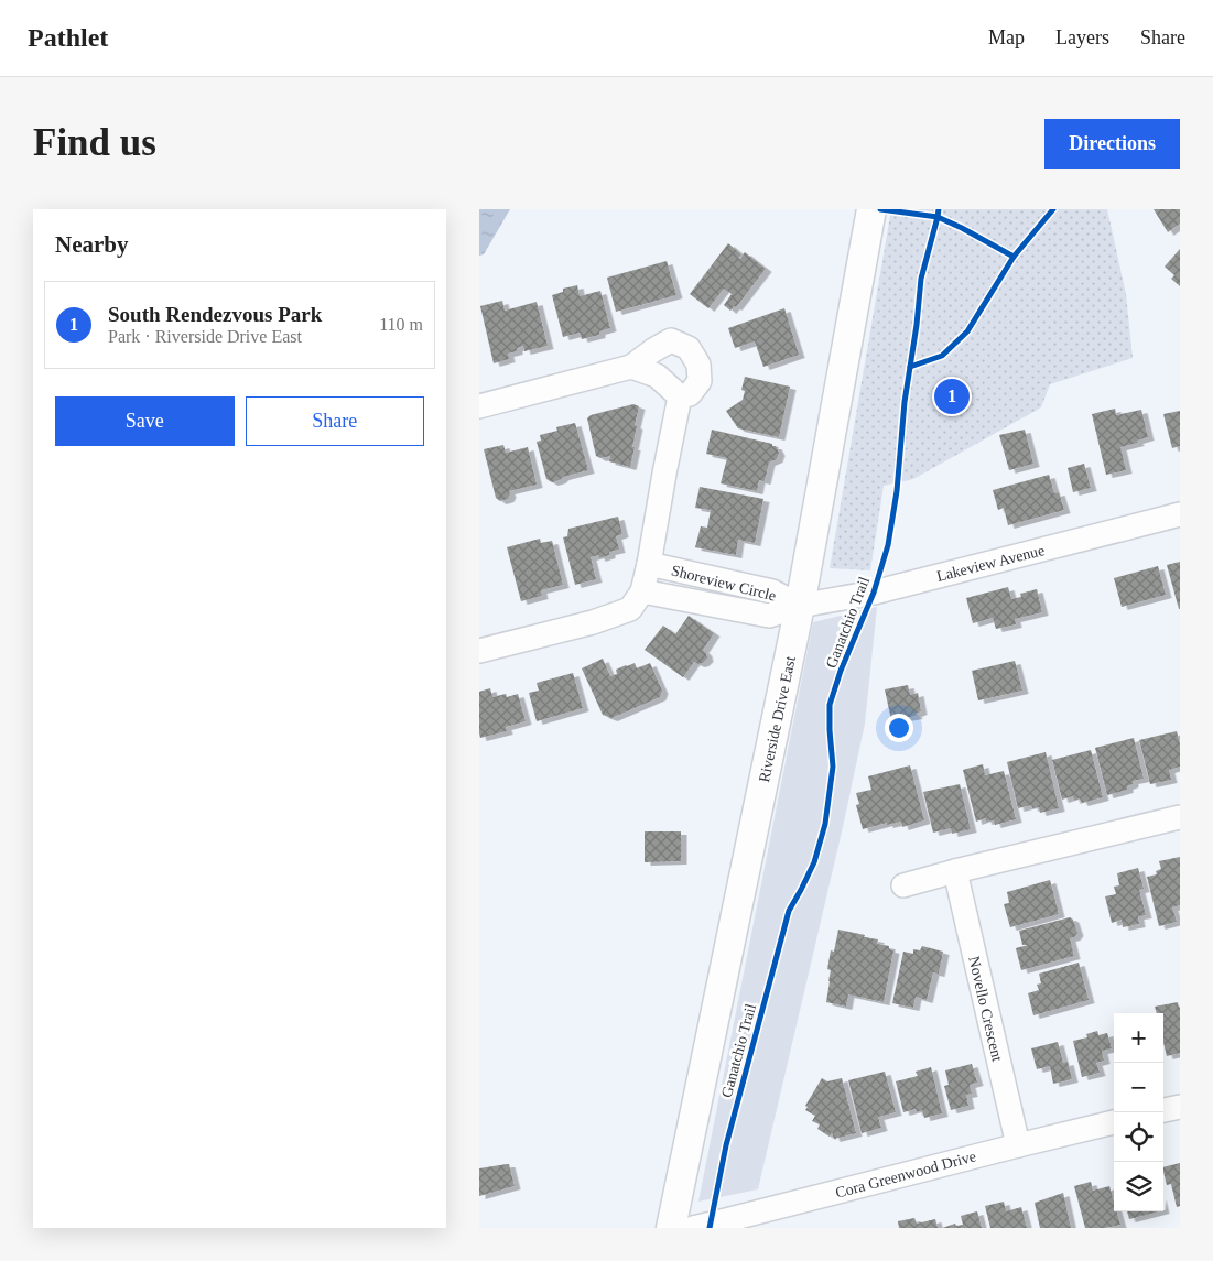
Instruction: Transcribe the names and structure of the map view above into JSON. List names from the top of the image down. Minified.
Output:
{"streets":{"main road":["Riverside Drive East"],"street":["Lakeview Avenue","Shoreview Circle","Novello Crescent","Cora Greenwood Drive"],"cycle path":["Ganatchio Trail"]},"crossings":[["Lakeview Avenue","Shoreview Circle"],["Lakeview Avenue","Riverside Drive East"],["Shoreview Circle","Riverside Drive East"],["Novello Crescent","Cora Greenwood Drive"]],"page":{"header":"Pathlet","nav":["Map","Layers","Share"],"buttons":["Directions",["Save","Share"]],"title":"Find us","heading":"Nearby","list":[{"mark":"1","name":"South Rendezvous Park","note":"Park · Riverside Drive East","value":"110 m"}],"pins":"1","map_buttons":["+","−"]}}
